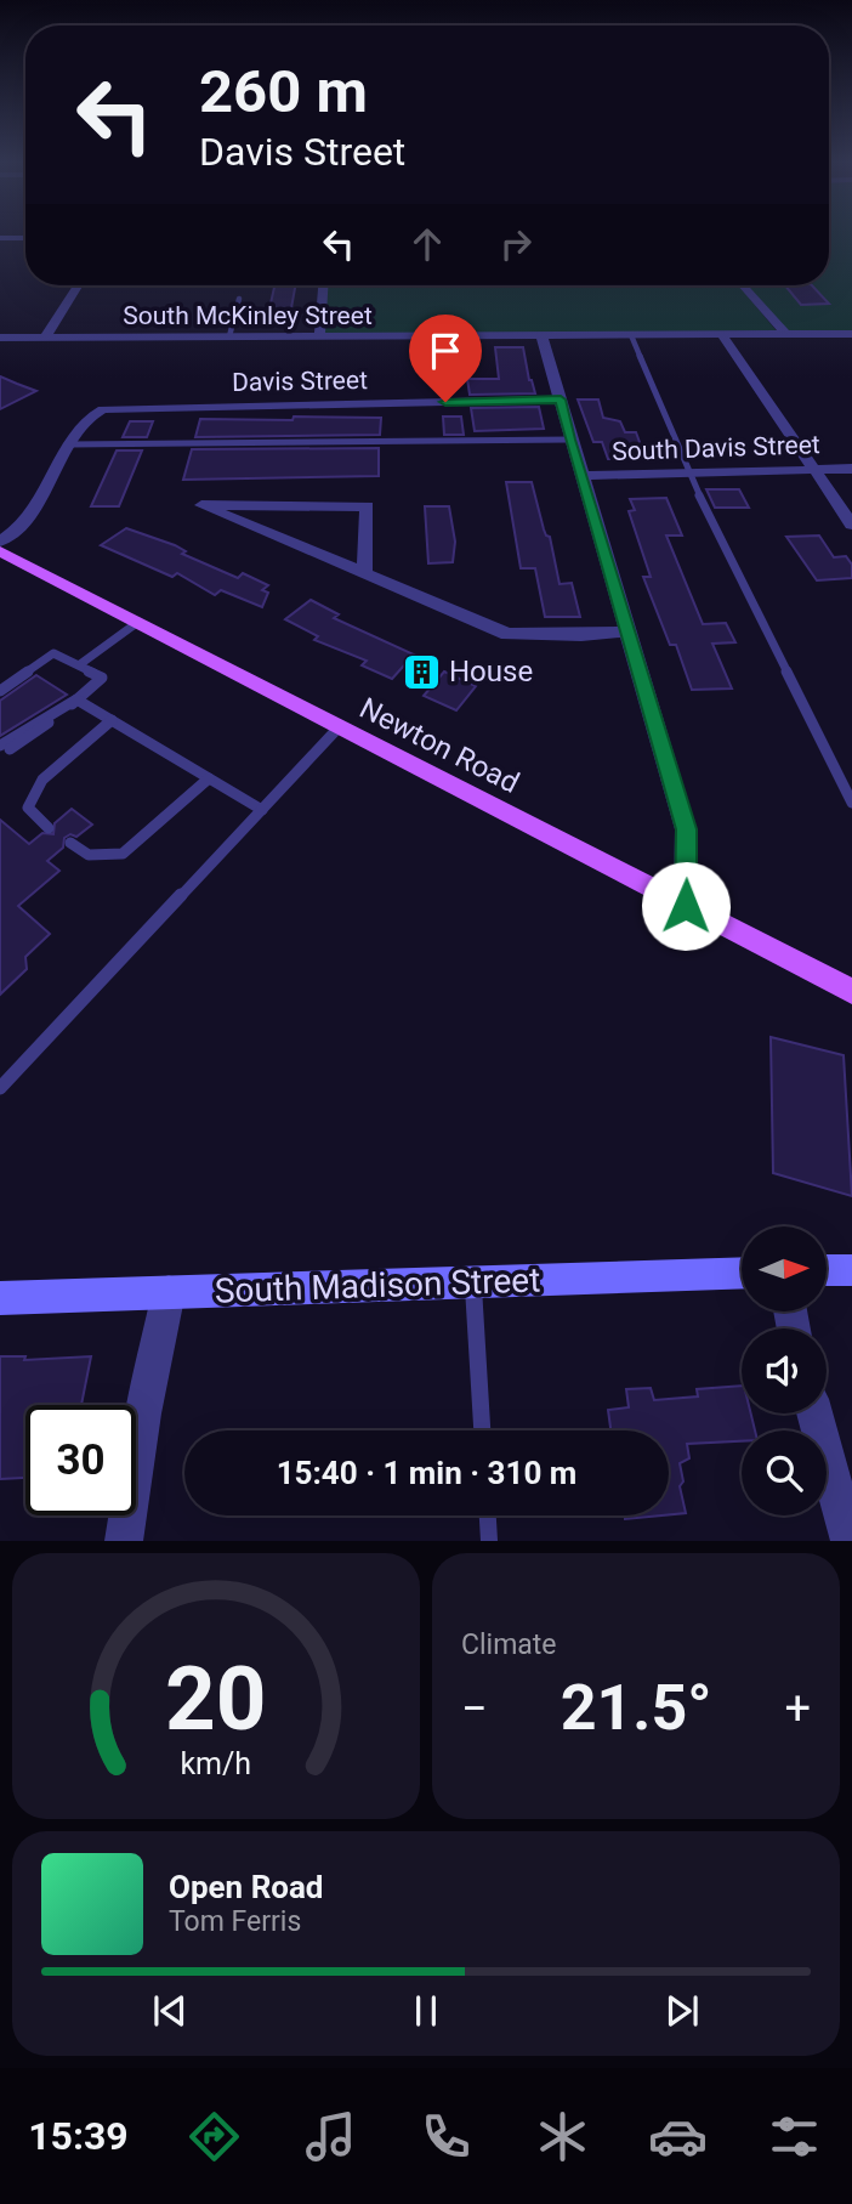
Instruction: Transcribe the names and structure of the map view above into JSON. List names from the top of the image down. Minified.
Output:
{"streets":{"main road":["Newton Road"],"street":["South McKinley Street","Davis Street","South Davis Street","South Madison Street"]},"places":{"building":["House"]},"north":"right","page":{"turn":["260 m","Davis Street"],"limit":"30","trip":"15:40 · 1 min · 310 m","tile":"Climate","heat":["−","21.5°","+"],"song":["Open Road","Tom Ferris"],"tabs":"15:39","gauge":["20","km/h"]}}
